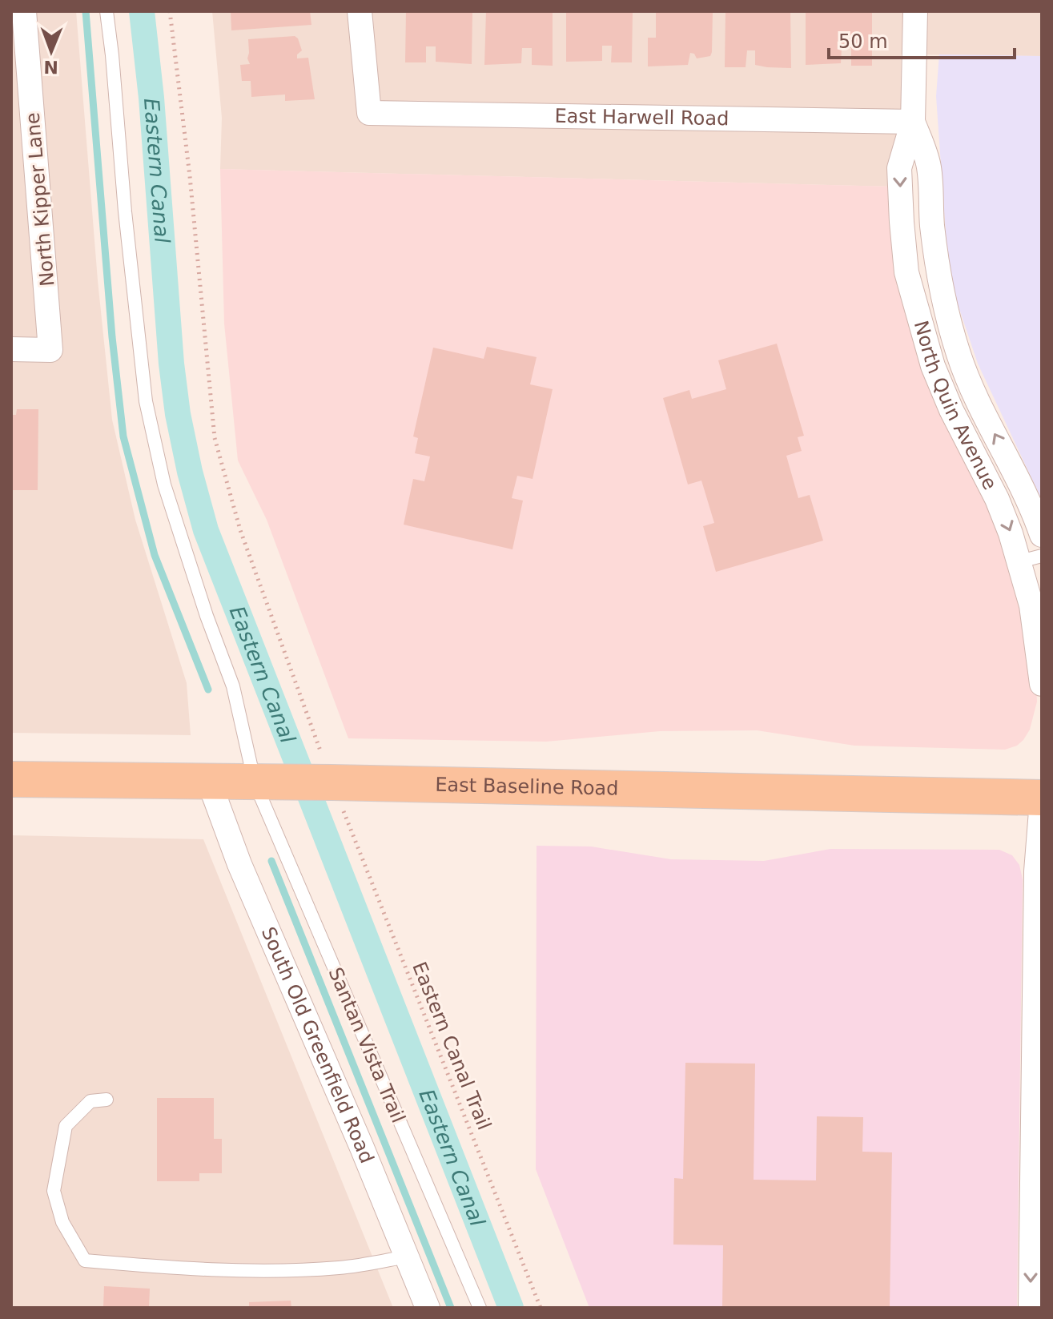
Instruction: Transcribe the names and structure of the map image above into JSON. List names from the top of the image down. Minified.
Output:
{"streets":{"main road":["East Baseline Road"],"street":["East Harwell Road","North Kipper Lane","North Quin Avenue","South Old Greenfield Road"],"lane":["Santan Vista Trail"],"path":["Eastern Canal Trail"]},"crossings":[["East Harwell Road","North Quin Avenue"],["East Baseline Road","South Old Greenfield Road"],["East Baseline Road","Santan Vista Trail"],["East Baseline Road","Eastern Canal Trail"]],"water":["Eastern Canal"],"scale_bar":"50 m","north":"bottom"}
